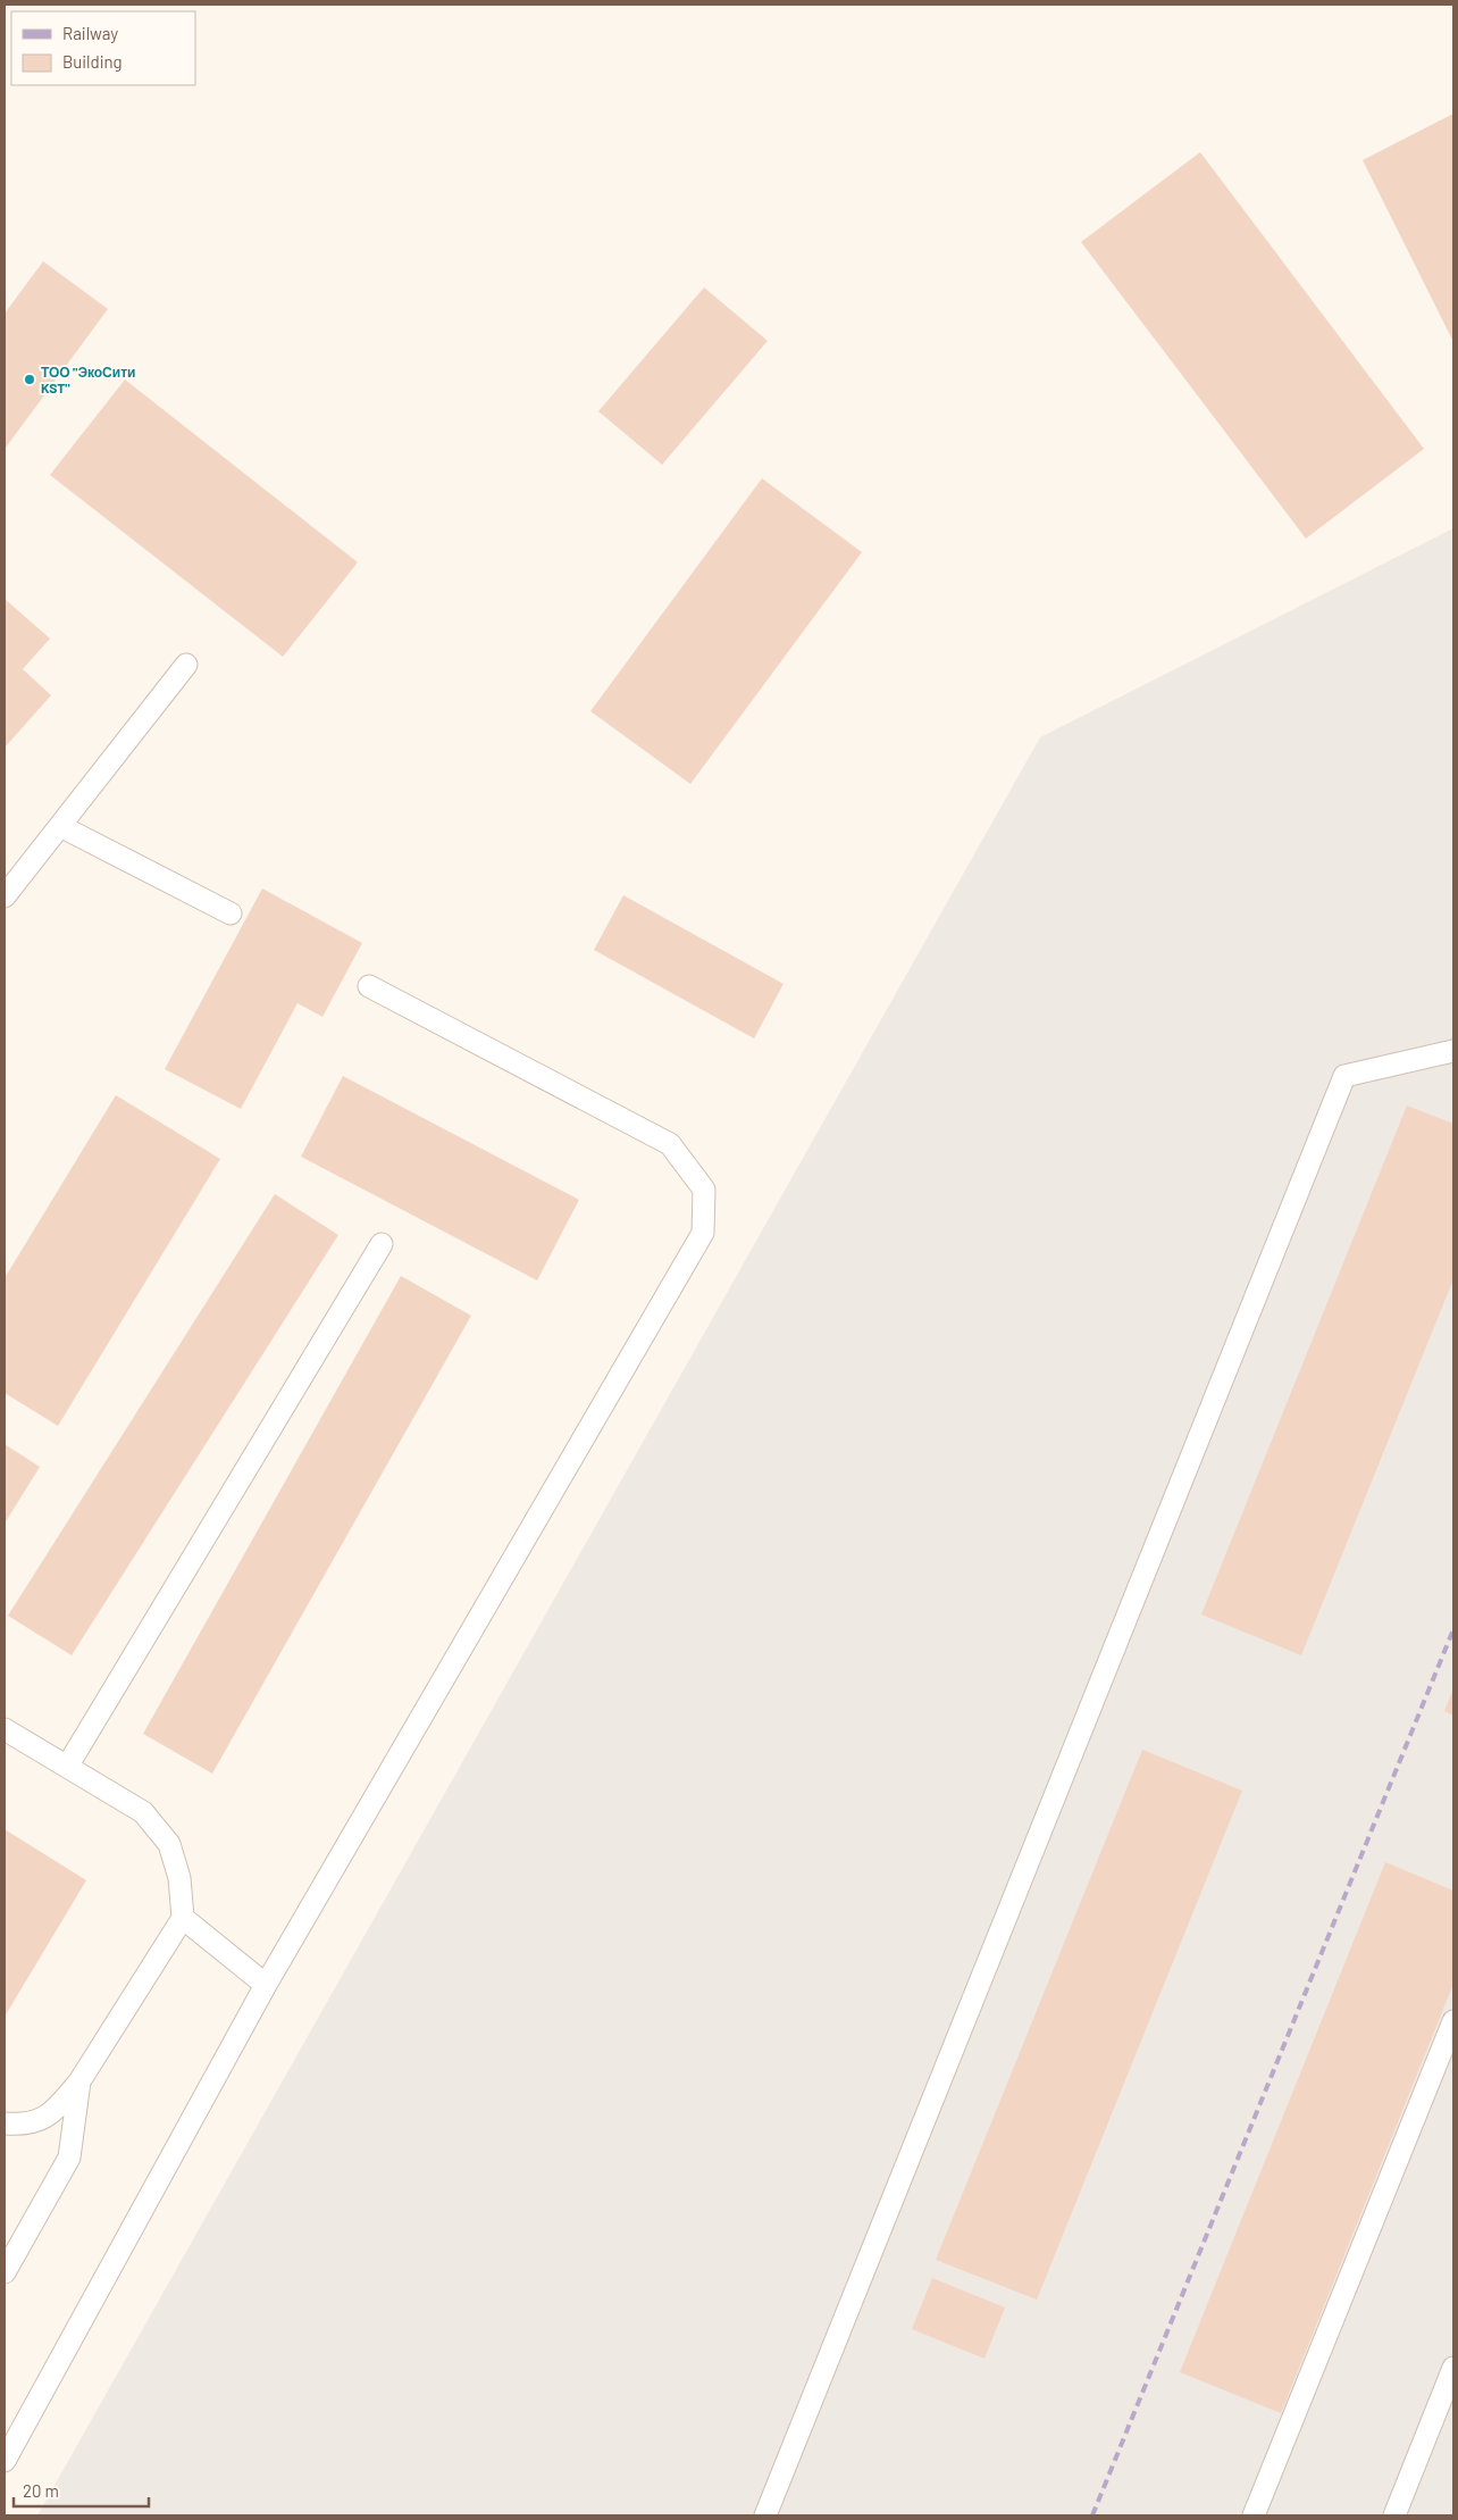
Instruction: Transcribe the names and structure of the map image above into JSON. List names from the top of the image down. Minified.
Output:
{"places":["ТОО \"ЭкоСити KST\""],"legend":["Railway","Building"],"scale_bar":"20 m"}
